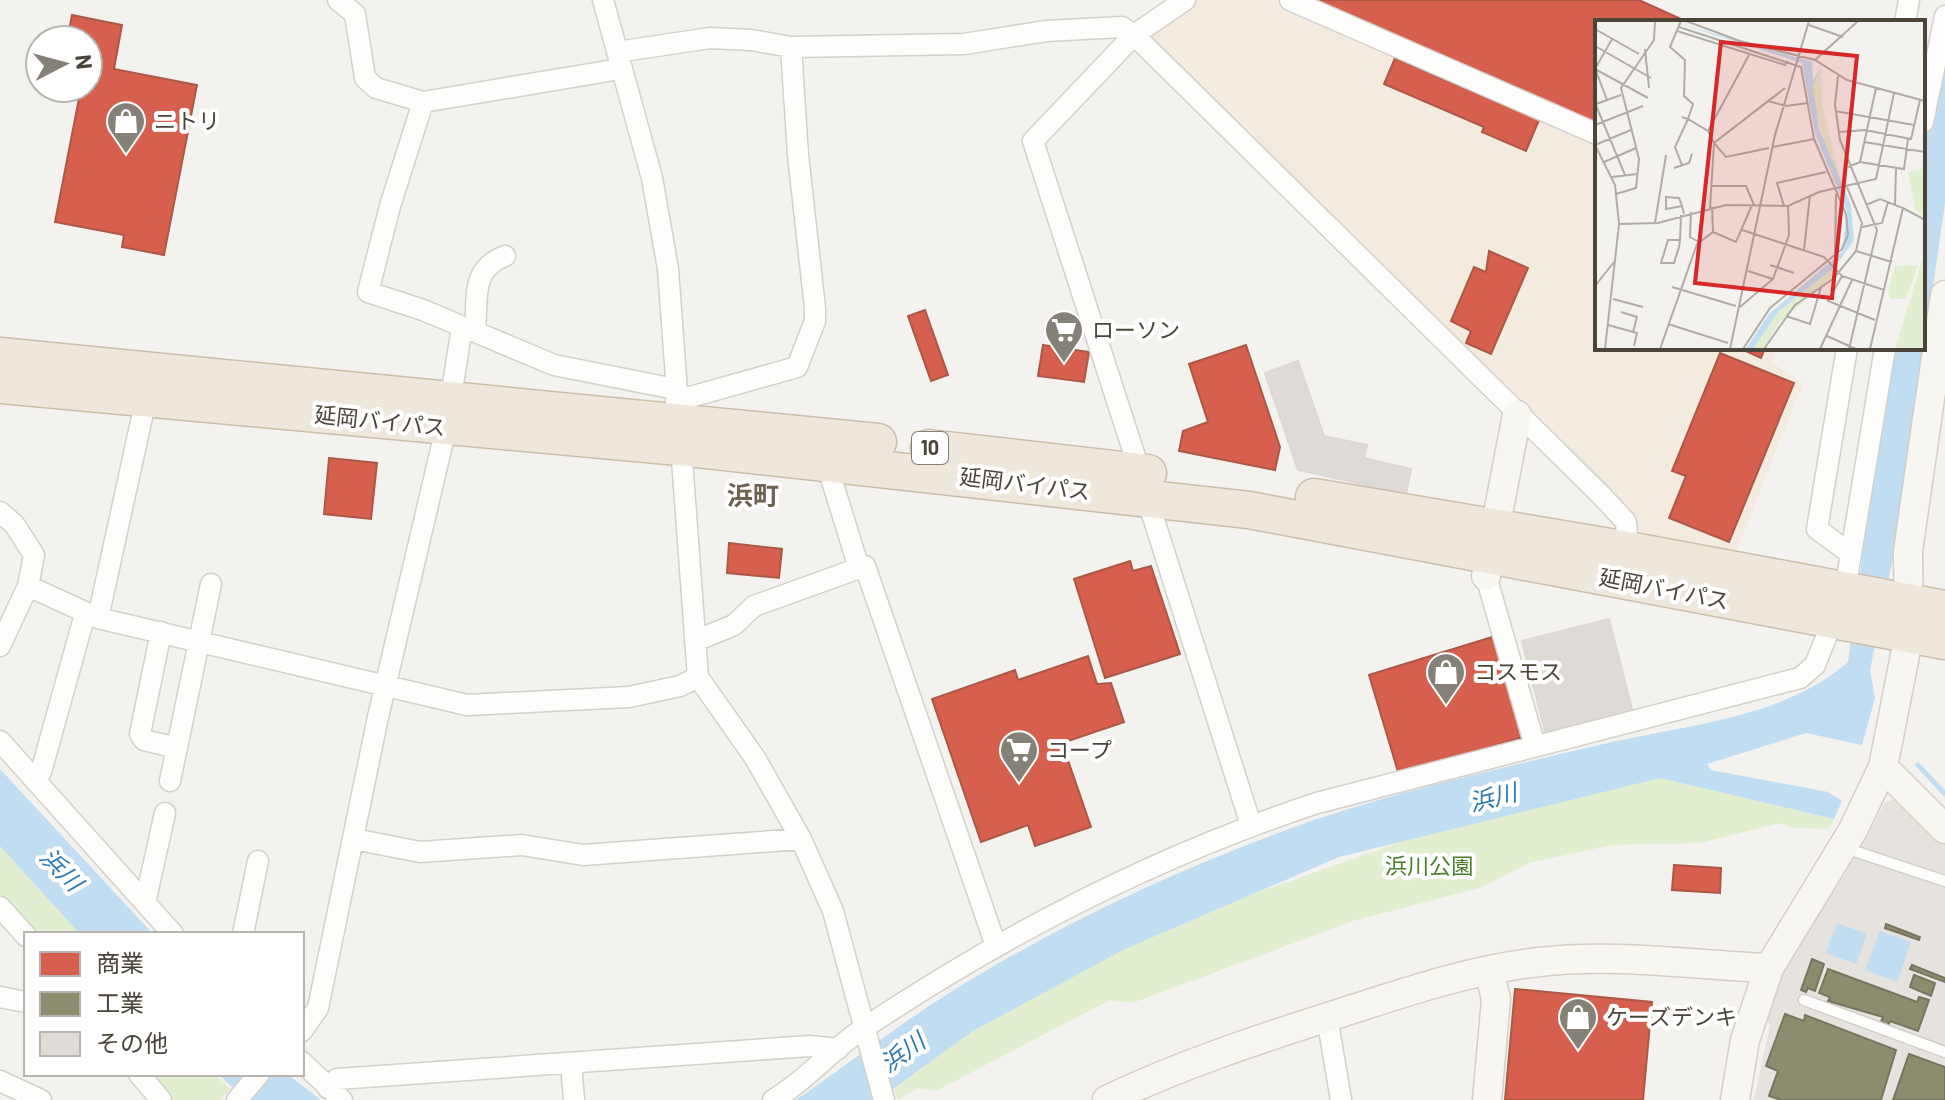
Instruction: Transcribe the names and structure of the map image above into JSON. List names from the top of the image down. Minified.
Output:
{"streets":{"highway":["延岡バイパス","10"]},"districts":["浜町"],"water":["浜川"],"parks":["浜川公園"],"places":{"shop":["ニトリ","コスモス","ケーズデンキ"],"supermarket":["ローソン","コープ"]},"legend":["商業","工業","その他"],"north":"right"}
